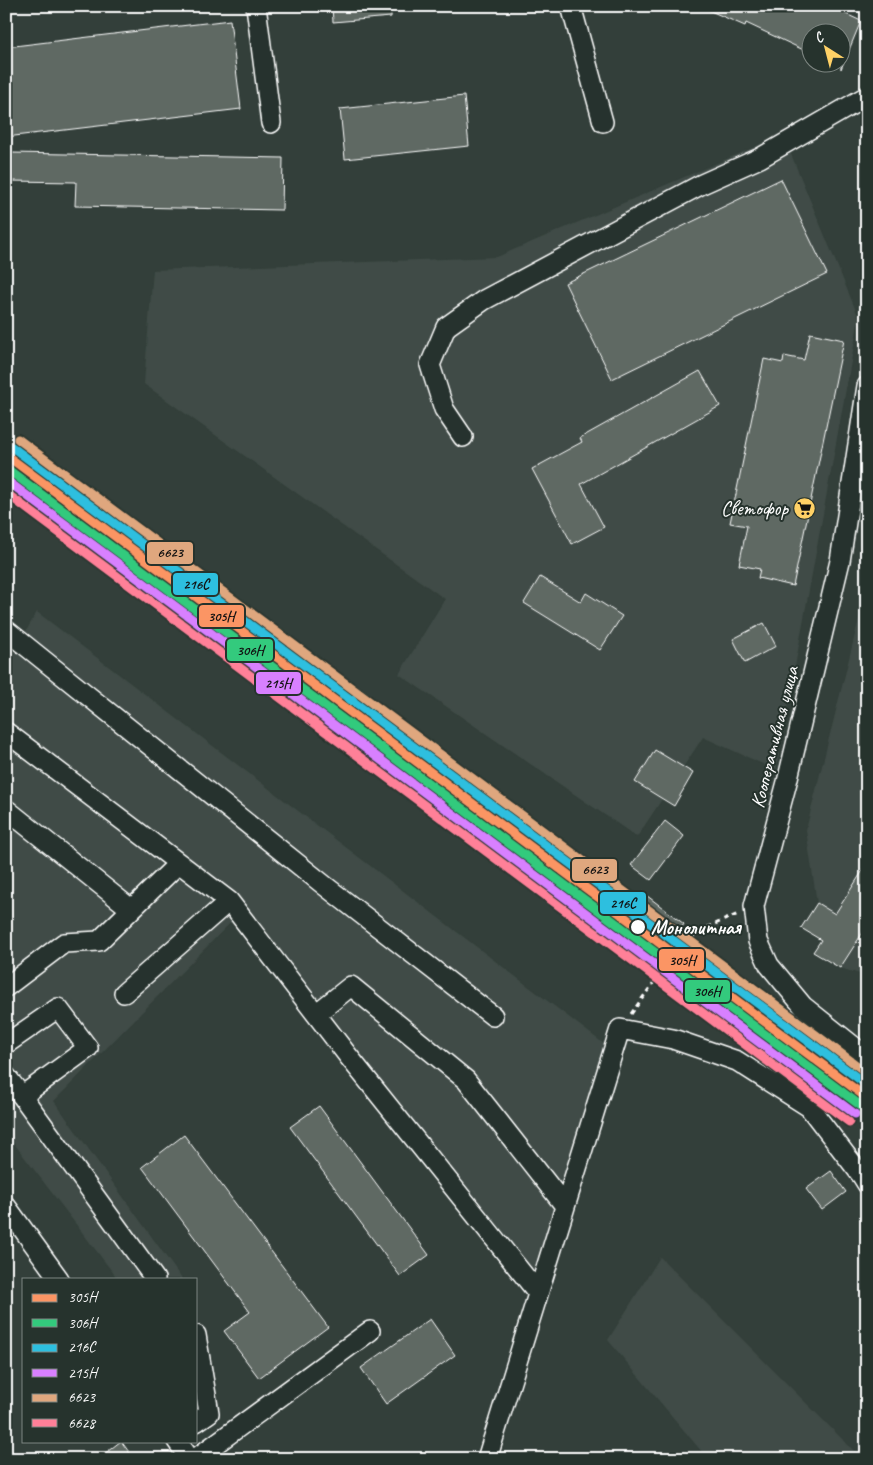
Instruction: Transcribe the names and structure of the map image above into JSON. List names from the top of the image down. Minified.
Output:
{"streets":{"street":["Кооперативная улица"]},"places":{"supermarket":["Светофор"],"other":["Монолитная"]},"lines":["transit line 6623","transit line 216С","transit line 305Н","transit line 306Н","transit line 215Н","transit line 6628"],"legend":["305Н","306Н","216С","215Н","6623","6628"],"north":"top left"}
